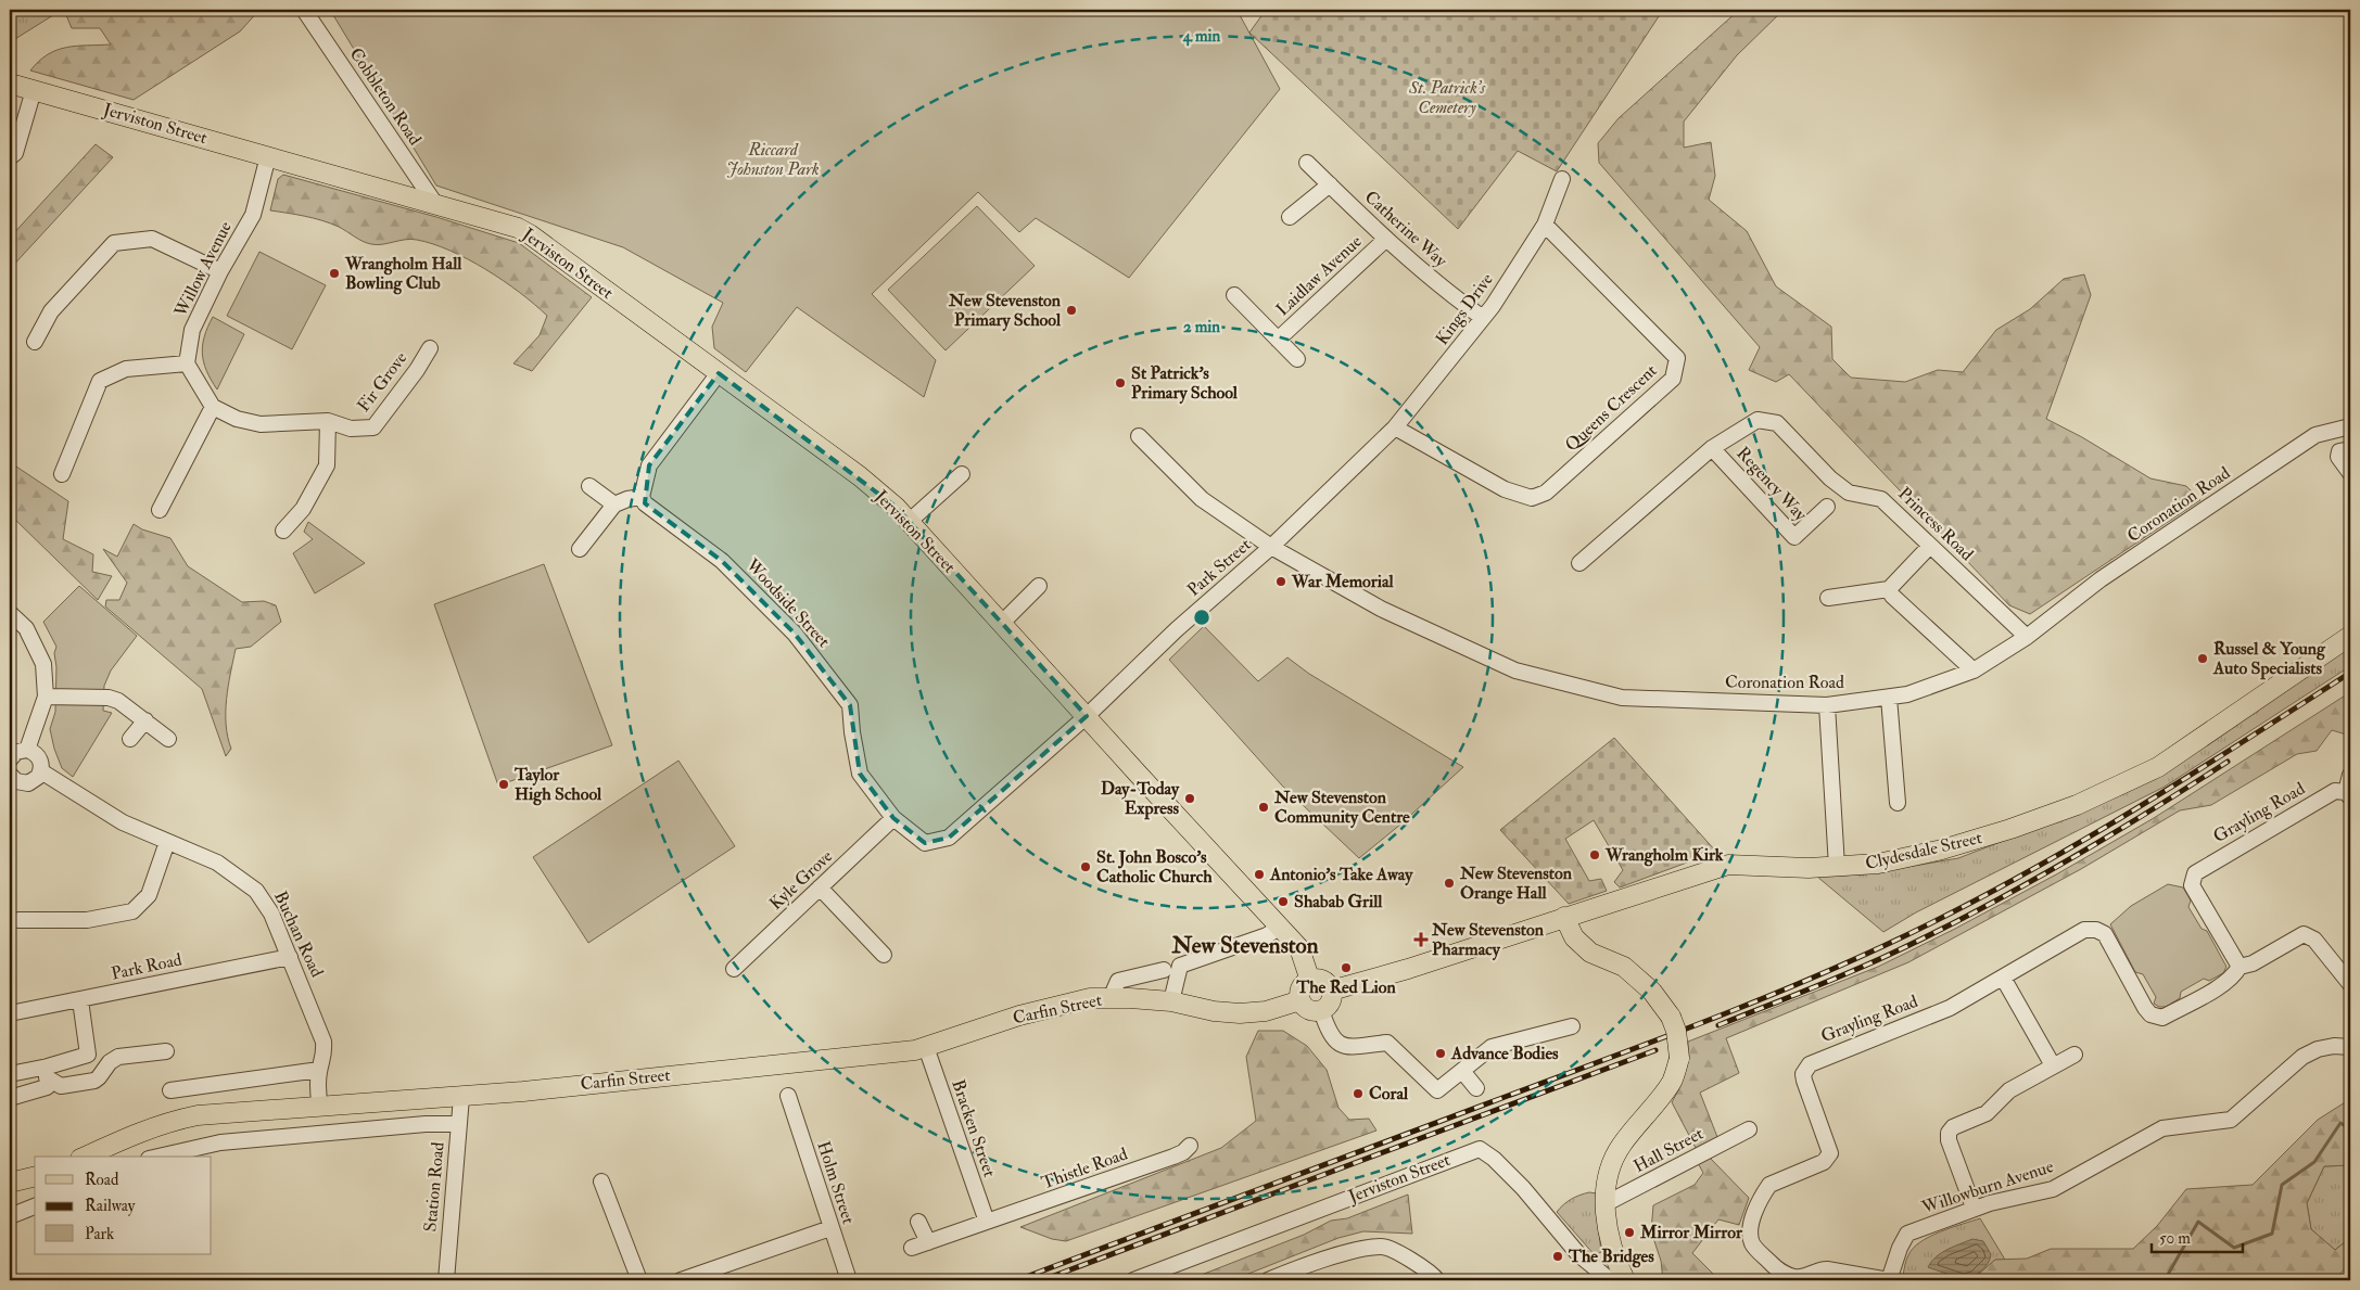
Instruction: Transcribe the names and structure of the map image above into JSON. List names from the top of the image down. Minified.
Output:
{"streets":{"main road":["Jerviston Street","Clydesdale Street","Carfin Street"],"street":["Cobbleton Road","Catherine Way","Willow Avenue","Laidlaw Avenue","Kings Drive","Fir Grove","Queens Crescent","Regency Way","Coronation Road","Princess Road","Park Street","Woodside Street","Grayling Road","Kyle Grove","Buchan Road","Park Road","Bracken Street","Hall Street","Thistle Road","Holm Street","Station Road","Willowburn Avenue"]},"crossings":[["Cobbleton Road","Jerviston Street"],["Jerviston Street","Willow Avenue"],["Jerviston Street","Park Street"],["Jerviston Street","Woodside Street"],["Jerviston Street","Clydesdale Street"],["Jerviston Street","Carfin Street"],["Catherine Way","Laidlaw Avenue"],["Catherine Way","Kings Drive"],["Kings Drive","Queens Crescent"],["Kings Drive","Park Street"],["Regency Way","Princess Road"],["Coronation Road","Princess Road"],["Coronation Road","Park Street"],["Park Street","Woodside Street"],["Woodside Street","Kyle Grove"],["Grayling Road","Willowburn Avenue"],["Clydesdale Street","Carfin Street"],["Buchan Road","Park Road"],["Buchan Road","Carfin Street"],["Carfin Street","Bracken Street"],["Carfin Street","Station Road"],["Bracken Street","Thistle Road"]],"districts":["New Stevenston"],"parks":["St. Patrick's Cemetery","Riccard Johnston Park"],"places":{"other":["Wrangholm Hall Bowling Club","New Stevenston Primary School","St Patrick's Primary School","War Memorial","Russel & Young Auto Specialists","Taylor High School","Day-Today Express","New Stevenston Community Centre","Wrangholm Kirk","St. John Bosco's Catholic Church","Antonio's Take Away","New Stevenston Orange Hall","Shabab Grill","The Red Lion","Advance Bodies","Coral","Mirror Mirror","The Bridges"],"health":["New Stevenston Pharmacy"]},"legend":["Road","Railway","Park"],"scale_bar":"50 m","rings":["4 min","2 min"]}
